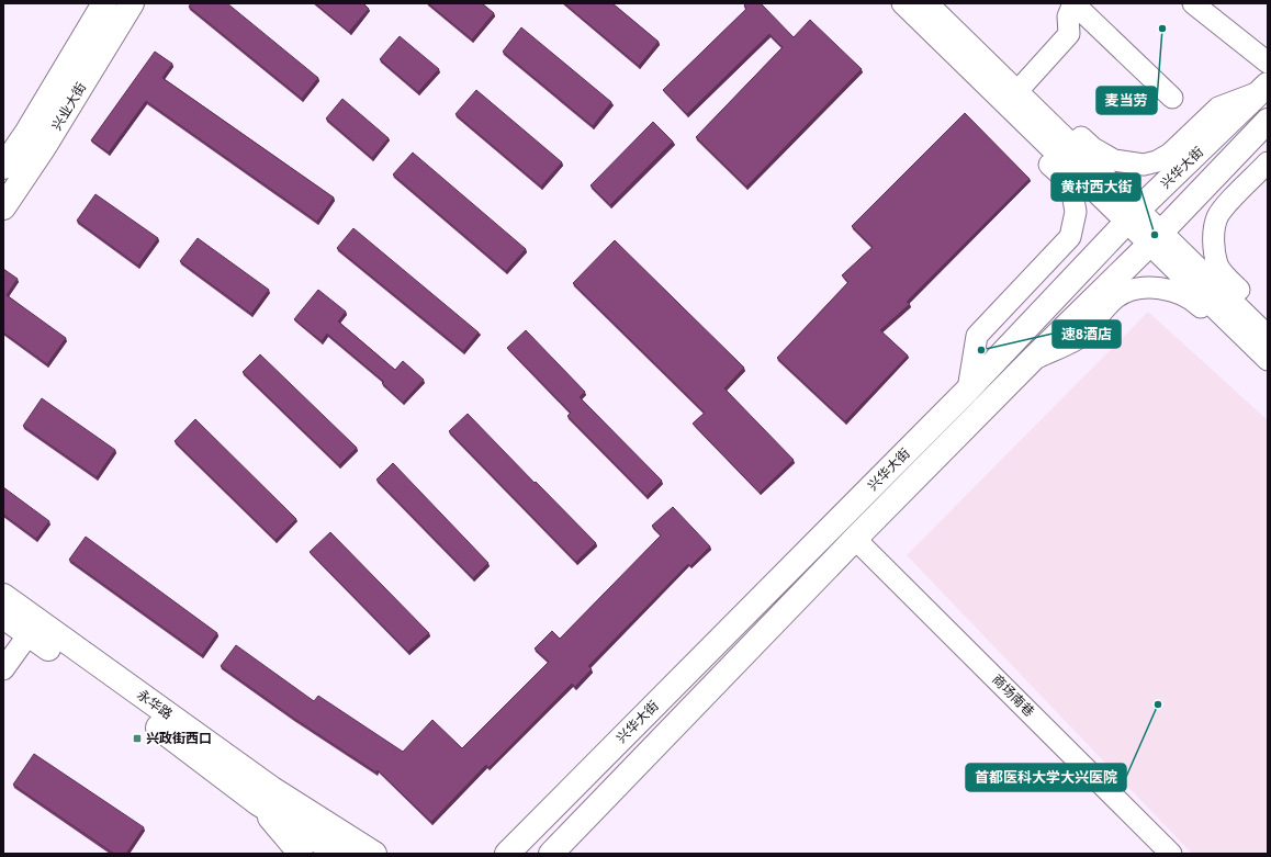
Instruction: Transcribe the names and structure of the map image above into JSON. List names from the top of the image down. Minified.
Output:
{"streets":{"main road":["兴业大街","兴华大街","永华路"],"street":["商场南巷"]},"crossings":[["兴华大街","商场南巷"]],"places":{"other":["麦当劳","黄村西大街","速8酒店","首都医科大学大兴医院"],"transit":["兴政街西口"]}}
